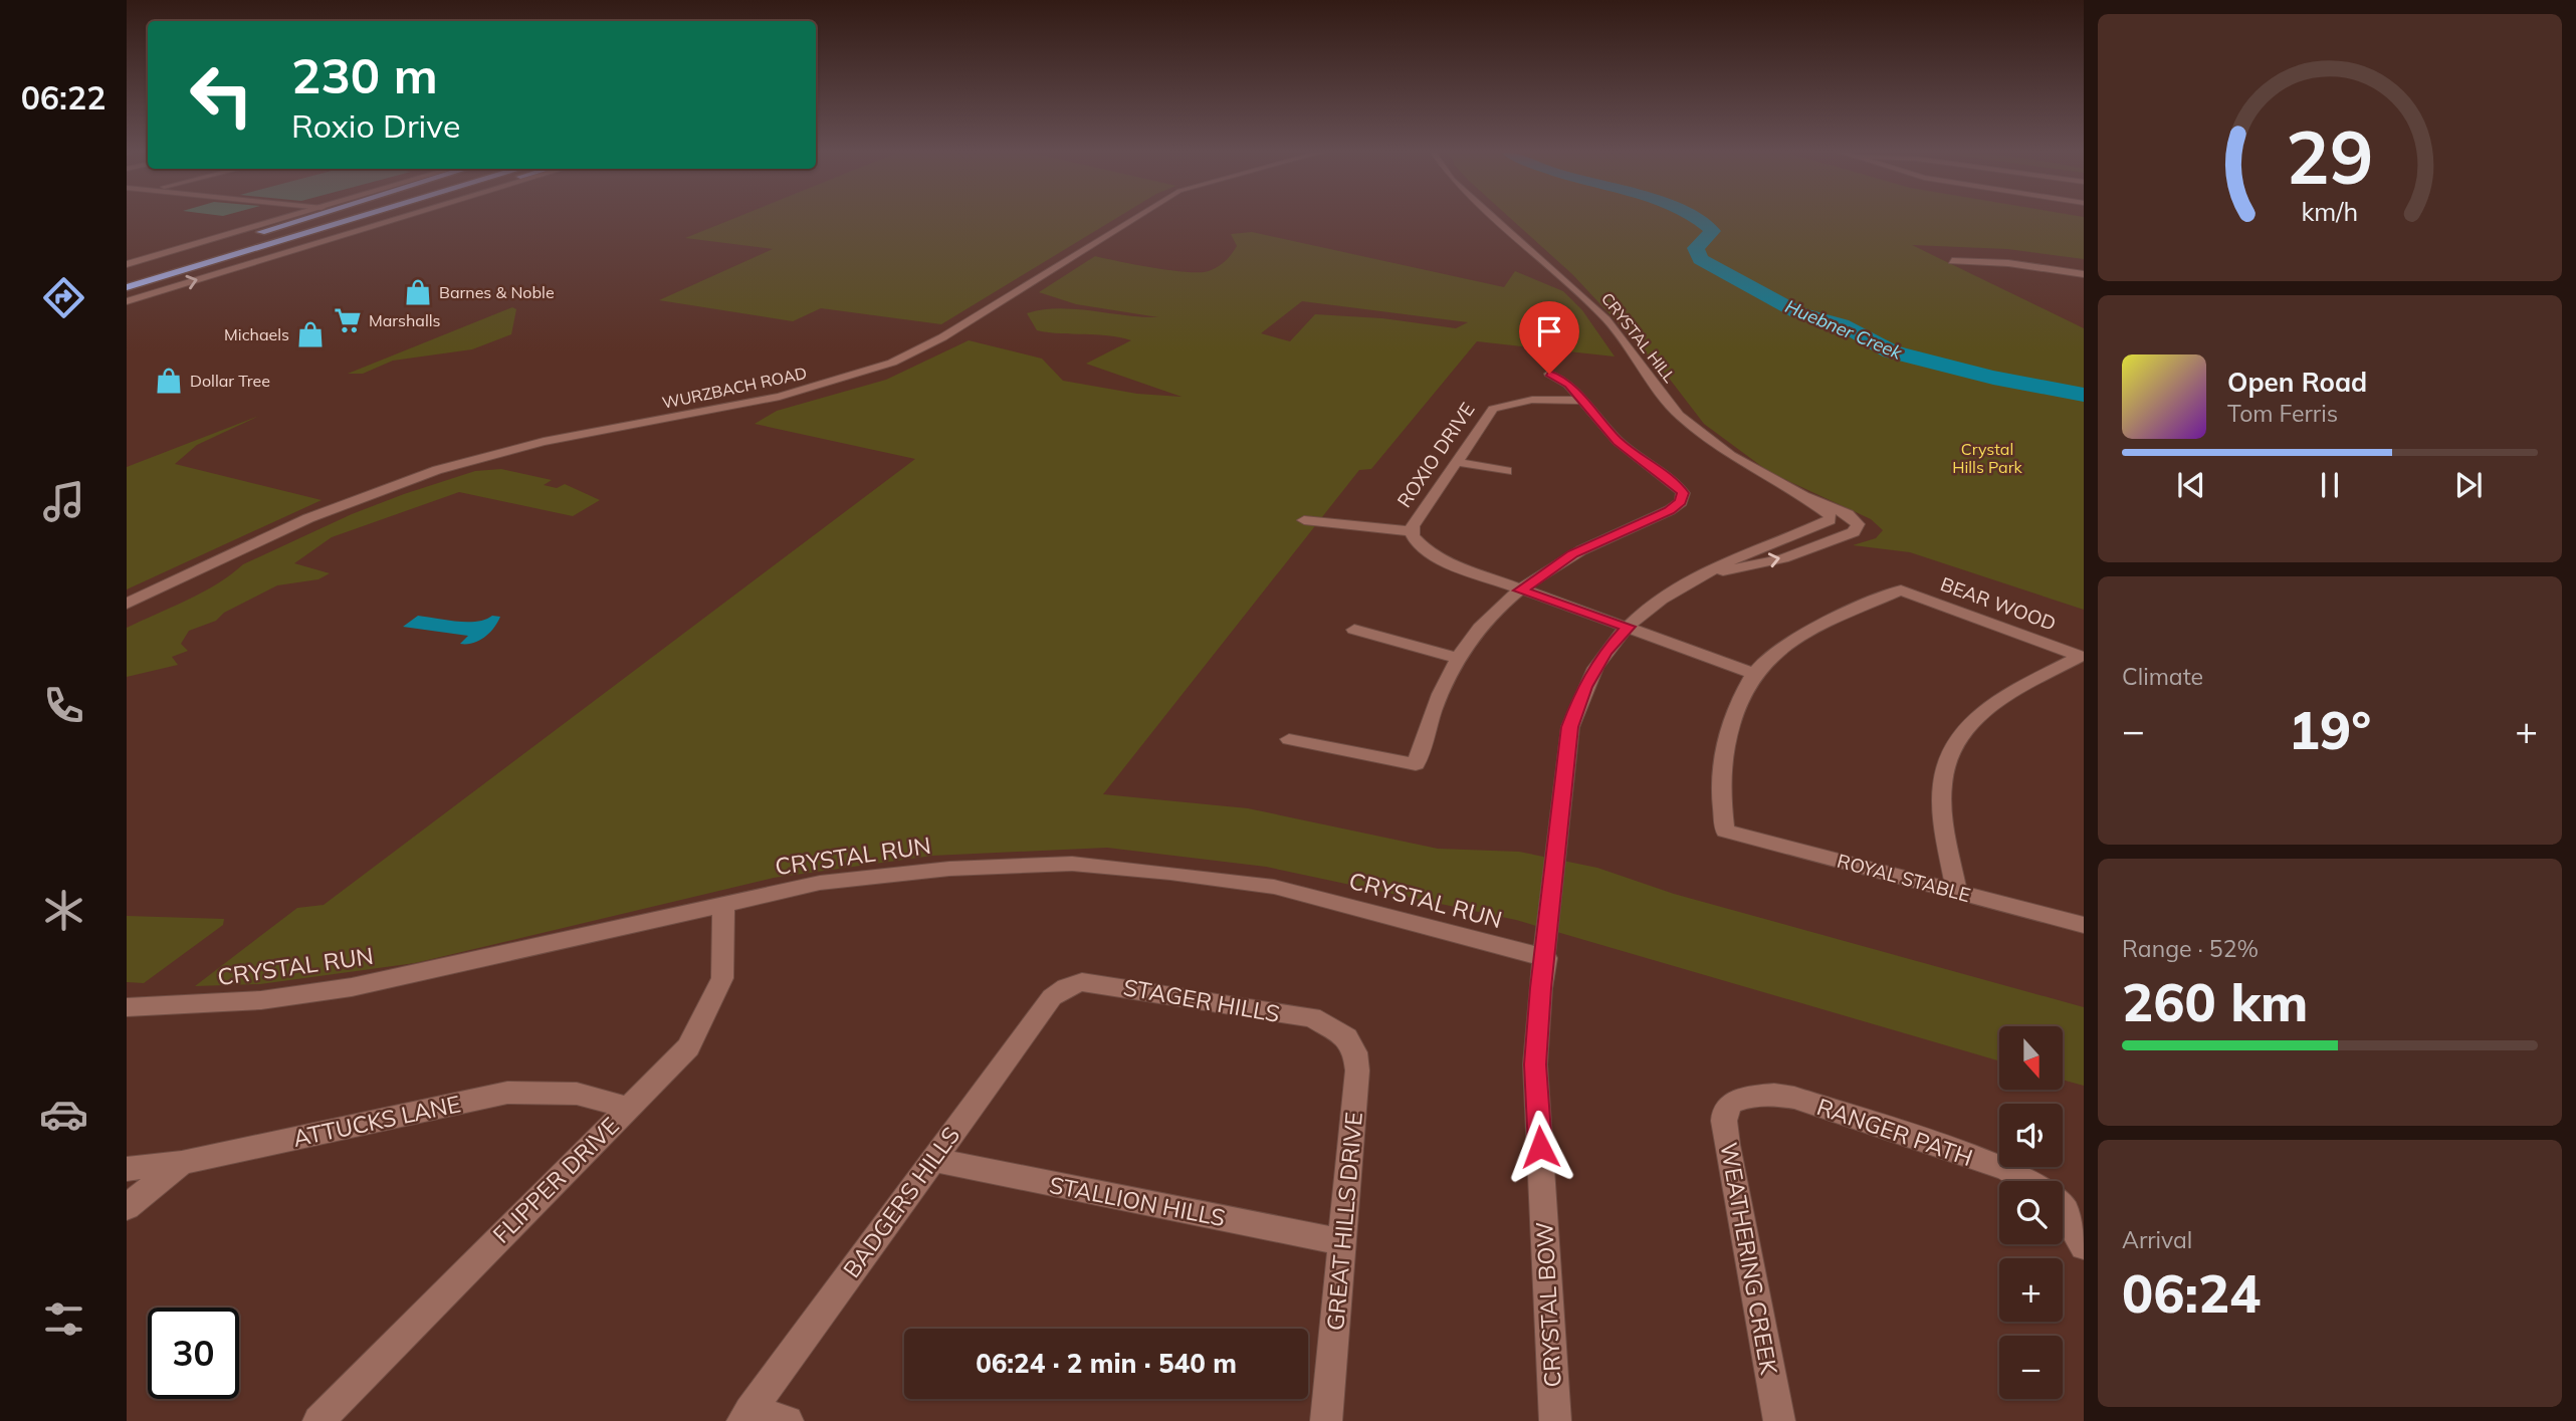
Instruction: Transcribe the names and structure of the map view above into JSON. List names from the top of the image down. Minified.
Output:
{"streets":{"street":["CRYSTAL HILL","WURZBACH ROAD","ROXIO DRIVE","BEAR WOOD","CRYSTAL RUN","ROYAL STABLE","STAGER HILLS","ATTUCKS LANE","RANGER PATH","FLIPPER DRIVE","STALLION HILLS","BADGERS HILLS","GREAT HILLS DRIVE","WEATHERING CREEK","CRYSTAL BOW"]},"crossings":[["CRYSTAL HILL","CRYSTAL BOW"],["ROXIO DRIVE","BEAR WOOD"],["ROXIO DRIVE","ROYAL STABLE"],["ROXIO DRIVE","CRYSTAL BOW"],["BEAR WOOD","ROYAL STABLE"],["CRYSTAL RUN","FLIPPER DRIVE"],["CRYSTAL RUN","CRYSTAL BOW"],["STAGER HILLS","BADGERS HILLS"],["STAGER HILLS","GREAT HILLS DRIVE"],["ATTUCKS LANE","FLIPPER DRIVE"],["RANGER PATH","WEATHERING CREEK"],["STALLION HILLS","BADGERS HILLS"],["STALLION HILLS","GREAT HILLS DRIVE"]],"water":["Huebner Creek"],"parks":["Crystal Hills Park"],"places":{"shop":["Barnes & Noble","Michaels","Dollar Tree"],"supermarket":["Marshalls"]},"north":"bottom","page":{"tabs":"06:22","turn":["230 m","Roxio Drive"],"song":["Open Road","Tom Ferris"],"tile":["Climate",["Range · 52%","260 km"],["Arrival","06:24"]],"heat":["−","19°","+"],"map_buttons":["+","−"],"limit":"30","trip":"06:24 · 2 min · 540 m","gauge":["29","km/h"]}}
